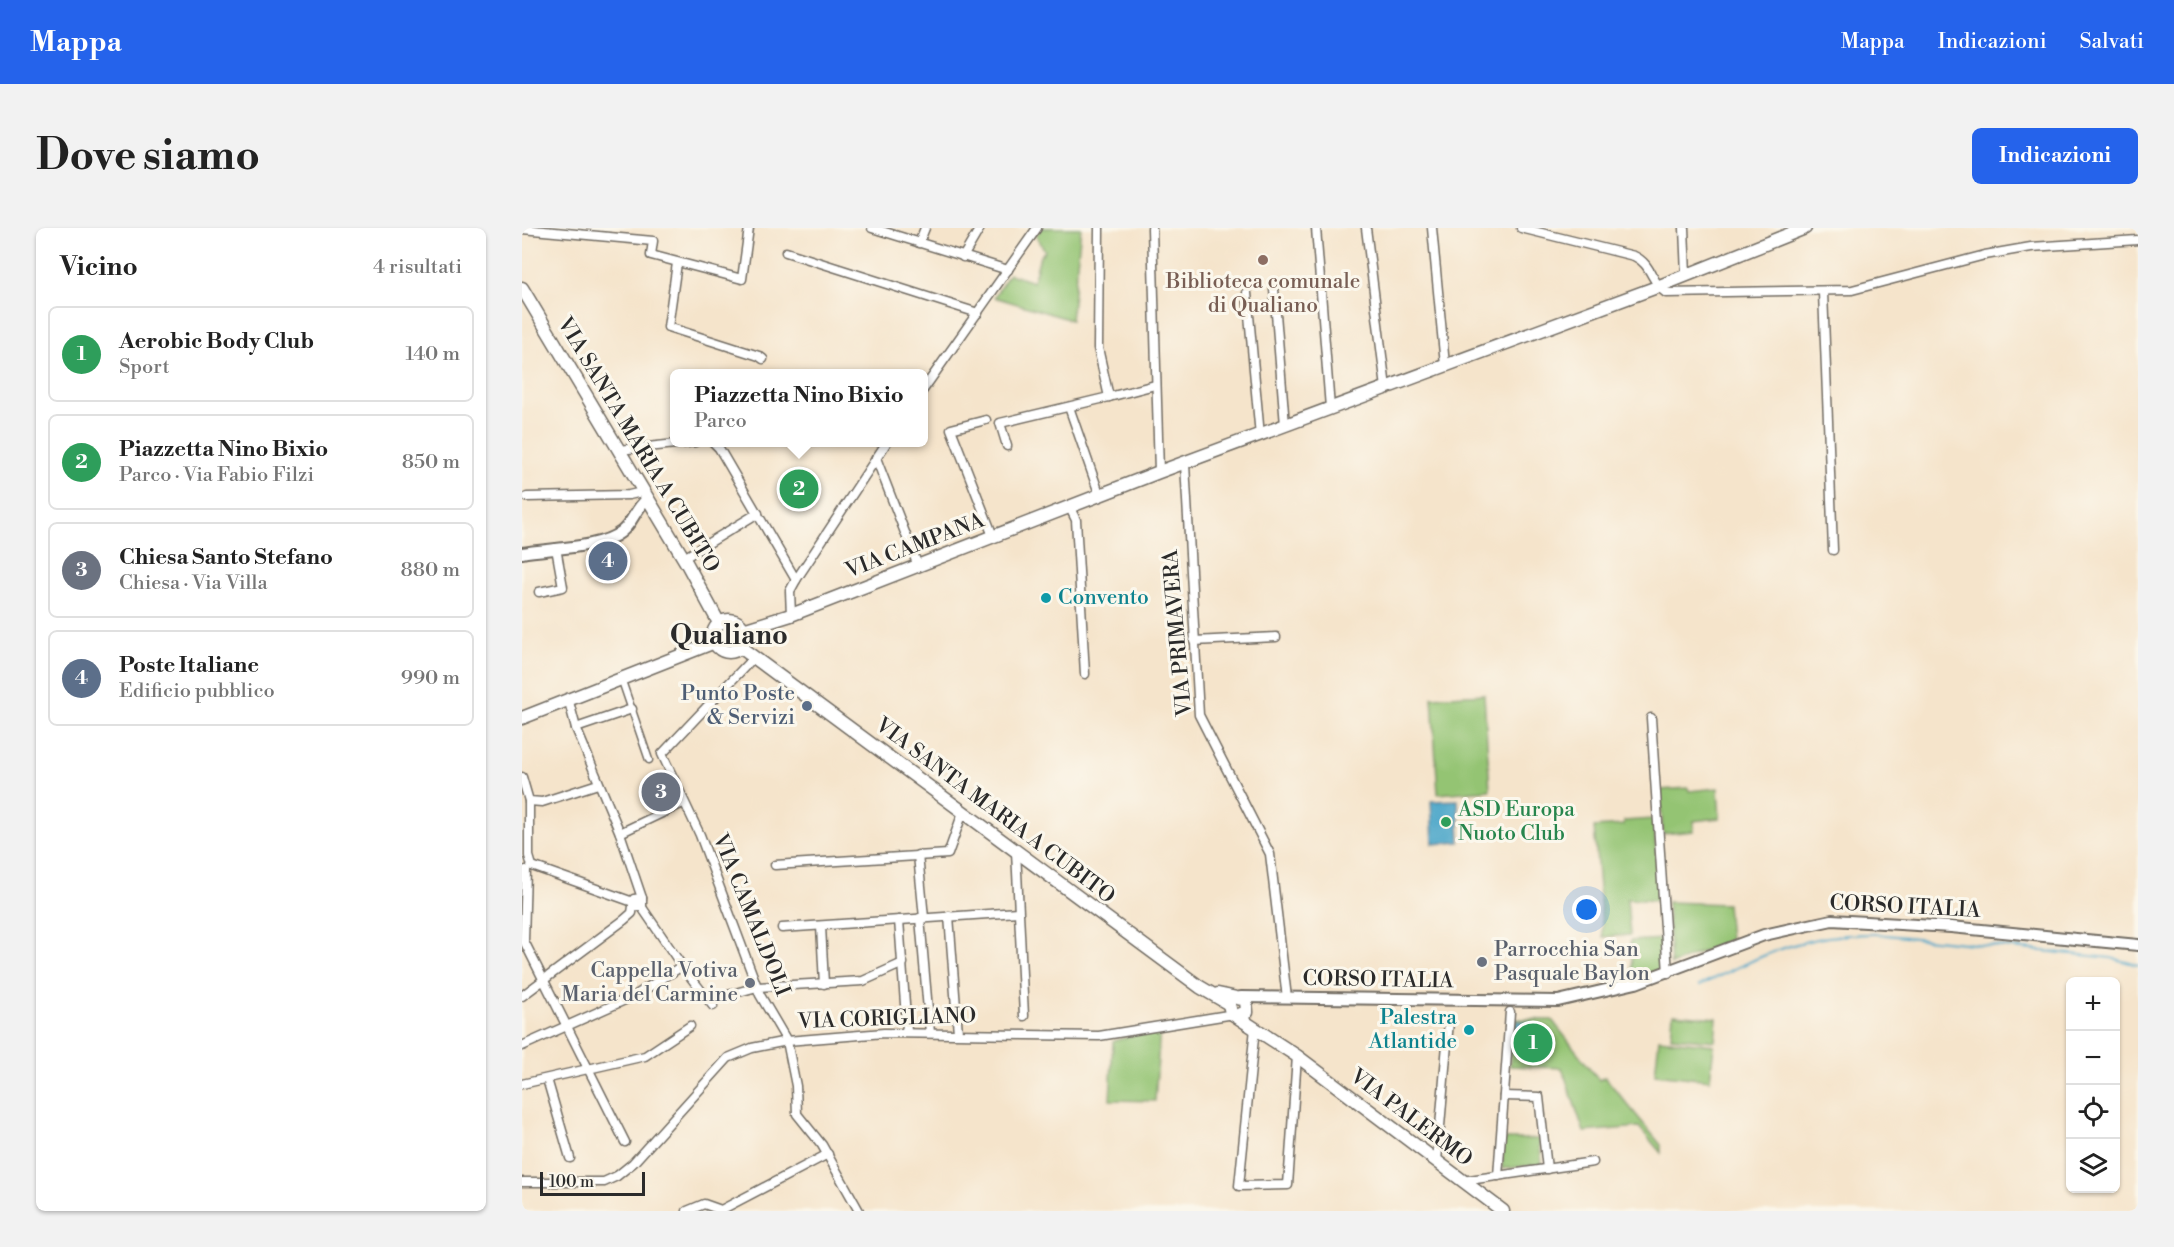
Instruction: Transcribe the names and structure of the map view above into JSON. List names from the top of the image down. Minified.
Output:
{"streets":{"main road":["VIA SANTA MARIA A CUBITO","VIA CAMPANA","VIA PALERMO"],"street":["VIA PRIMAVERA","CORSO ITALIA","VIA CAMALDOLI","VIA CORIGLIANO"]},"crossings":[["VIA SANTA MARIA A CUBITO","VIA CAMPANA"],["VIA SANTA MARIA A CUBITO","CORSO ITALIA"],["VIA SANTA MARIA A CUBITO","VIA CAMALDOLI"],["VIA SANTA MARIA A CUBITO","VIA PALERMO"],["VIA CAMPANA","VIA PRIMAVERA"],["VIA PRIMAVERA","CORSO ITALIA"],["CORSO ITALIA","VIA PALERMO"],["VIA CAMALDOLI","VIA CORIGLIANO"]],"districts":["Qualiano"],"places":["Biblioteca comunale di Qualiano","Convento","Punto Poste & Servizi","ASD Europa Nuoto Club","Parrocchia San Pasquale Baylon","Cappella Votiva Maria del Carmine","Palestra Atlantide"],"scale_bar":"100 m","page":{"header":"Mappa","nav":["Mappa","Indicazioni","Salvati"],"buttons":"Indicazioni","title":"Dove siamo","heading":["Vicino","4 risultati"],"list":[{"mark":"1","name":"Aerobic Body Club","note":"Sport","value":"140 m"},{"mark":"2","name":"Piazzetta Nino Bixio","note":"Parco · Via Fabio Filzi","value":"850 m"},{"mark":"3","name":"Chiesa Santo Stefano","note":"Chiesa · Via Villa","value":"880 m"},{"mark":"4","name":"Poste Italiane","note":"Edificio pubblico","value":"990 m"}],"popup":["Piazzetta Nino Bixio","Parco"],"pins":["2","4","3","1"],"map_buttons":["+","−"],"scale":"100 m"}}
